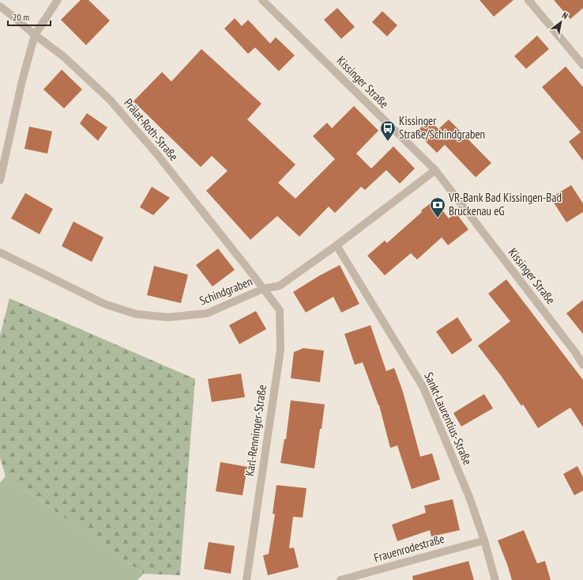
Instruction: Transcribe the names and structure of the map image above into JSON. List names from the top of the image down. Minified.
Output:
{"streets":{"street":["Kissinger Straße","Prälat-Roth-Straße","Schindgraben","Sankt-Laurentius-Straße","Karl-Renninger-Straße","Frauenrodestraße"]},"crossings":[["Kissinger Straße","Schindgraben"],["Prälat-Roth-Straße","Schindgraben"],["Prälat-Roth-Straße","Karl-Renninger-Straße"],["Schindgraben","Sankt-Laurentius-Straße"],["Schindgraben","Karl-Renninger-Straße"],["Sankt-Laurentius-Straße","Frauenrodestraße"]],"places":{"bus stop":["Kissinger Straße/Schindgraben"],"bank":["VR-Bank Bad Kissingen-Bad Brückenau eG"]},"scale_bar":"20 m","north":"top right"}
